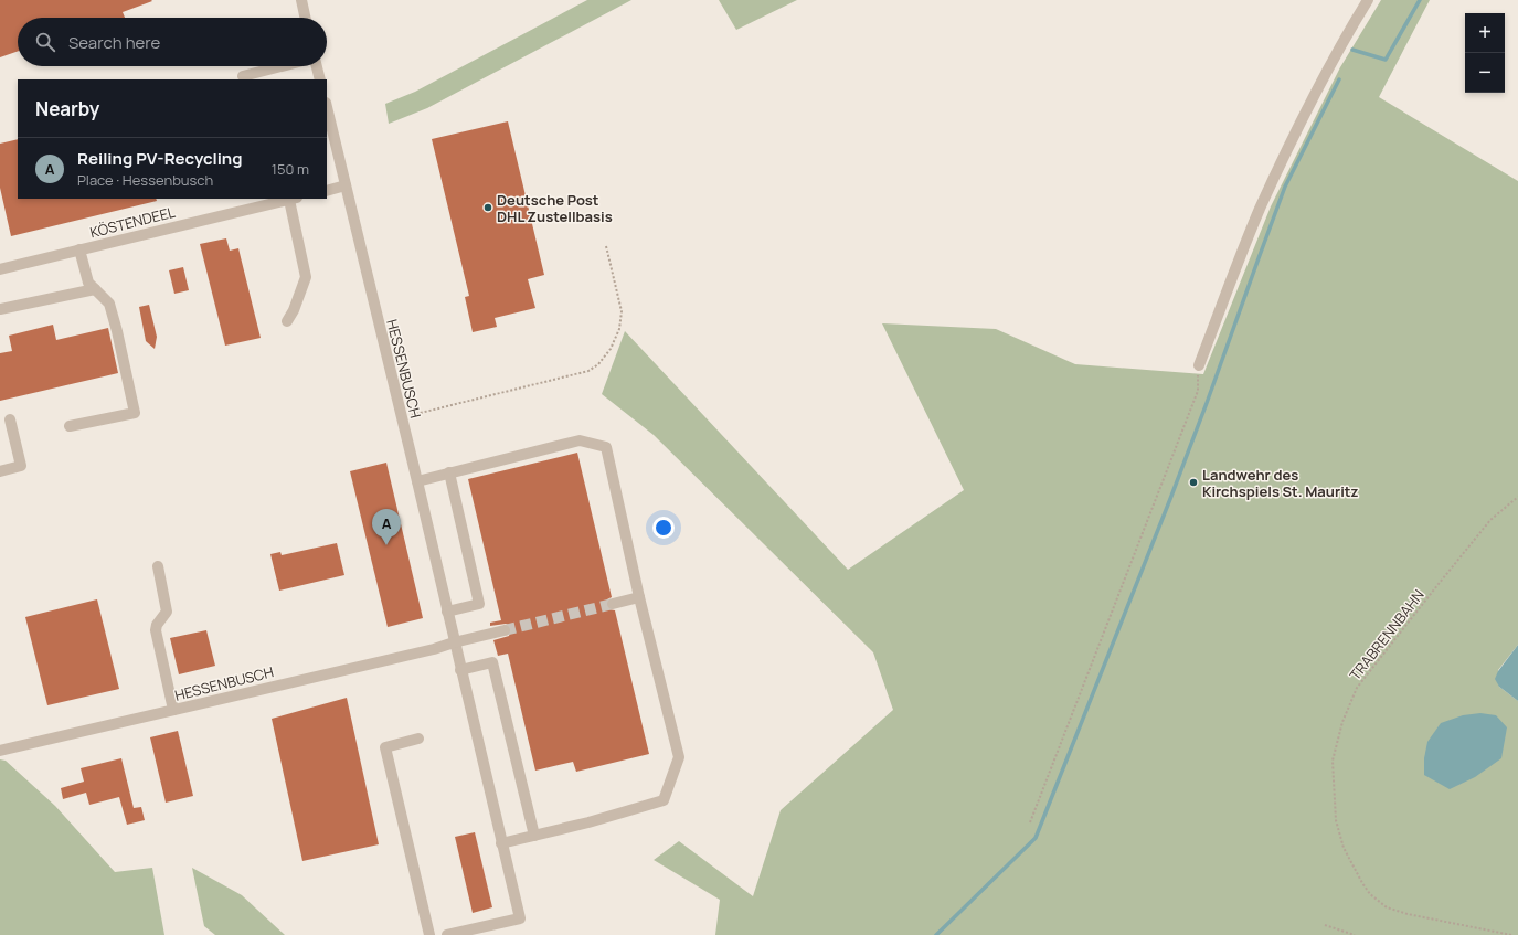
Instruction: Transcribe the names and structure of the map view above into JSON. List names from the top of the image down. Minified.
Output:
{"streets":{"street":["KÖSTENDEEL","HESSENBUSCH"],"path":["TRABRENNBAHN"]},"places":["Deutsche Post DHL Zustellbasis","Landwehr des Kirchspiels St. Mauritz"],"page":{"map_buttons":["+","−"],"search":"Search here","heading":"Nearby","list":[{"mark":"A","name":"Reiling PV-Recycling","note":"Place · Hessenbusch","value":"150 m"}],"pins":"A"}}
